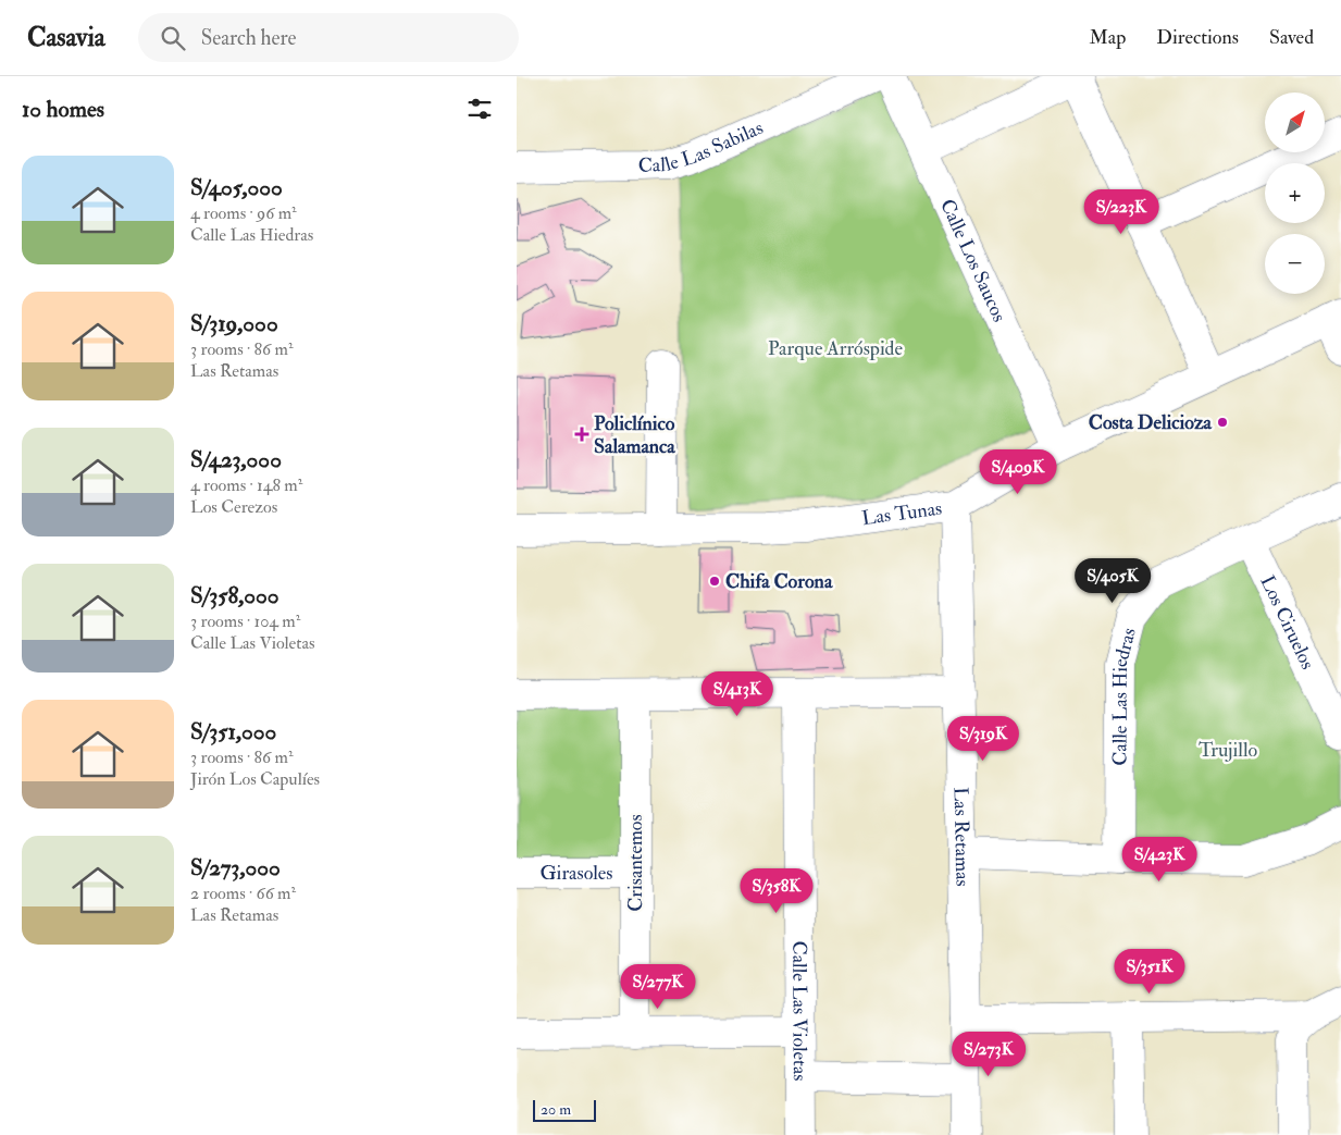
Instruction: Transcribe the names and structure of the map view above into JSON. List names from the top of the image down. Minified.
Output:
{"streets":{"street":["Calle Las Sabilas","Calle Los Saucos","Las Tunas","Los Ciruelos","Calle Las Hiedras","Las Retamas","Crisantemos","Girasoles","Calle Las Violetas"]},"crossings":[["Calle Los Saucos","Las Tunas"],["Las Tunas","Las Retamas"],["Los Ciruelos","Calle Las Hiedras"],["Crisantemos","Girasoles"]],"parks":["Parque Arróspide","Trujillo"],"places":{"other":["Costa Delicioza","Chifa Corona"],"health":["Policlínico Salamanca"]},"scale_bar":"20 m","north":"top right","page":{"header":"Casavia","search":"Search here","nav":["Map","Directions","Saved"],"heading":"10 homes","map_buttons":["+","−"],"list":[{"name":"S/405,000","note":"4 rooms · 96 m² · Calle Las Hiedras"},{"name":"S/319,000","note":"3 rooms · 86 m² · Las Retamas"},{"name":"S/423,000","note":"4 rooms · 148 m² · Los Cerezos"},{"name":"S/358,000","note":"3 rooms · 104 m² · Calle Las Violetas"},{"name":"S/351,000","note":"3 rooms · 86 m² · Jirón Los Capulíes"},{"name":"S/273,000","note":"2 rooms · 66 m² · Las Retamas"}],"price":["S/223K","S/409K","S/405K","S/413K","S/319K","S/423K","S/358K","S/351K","S/277K","S/273K"],"scale":"20 m"}}
